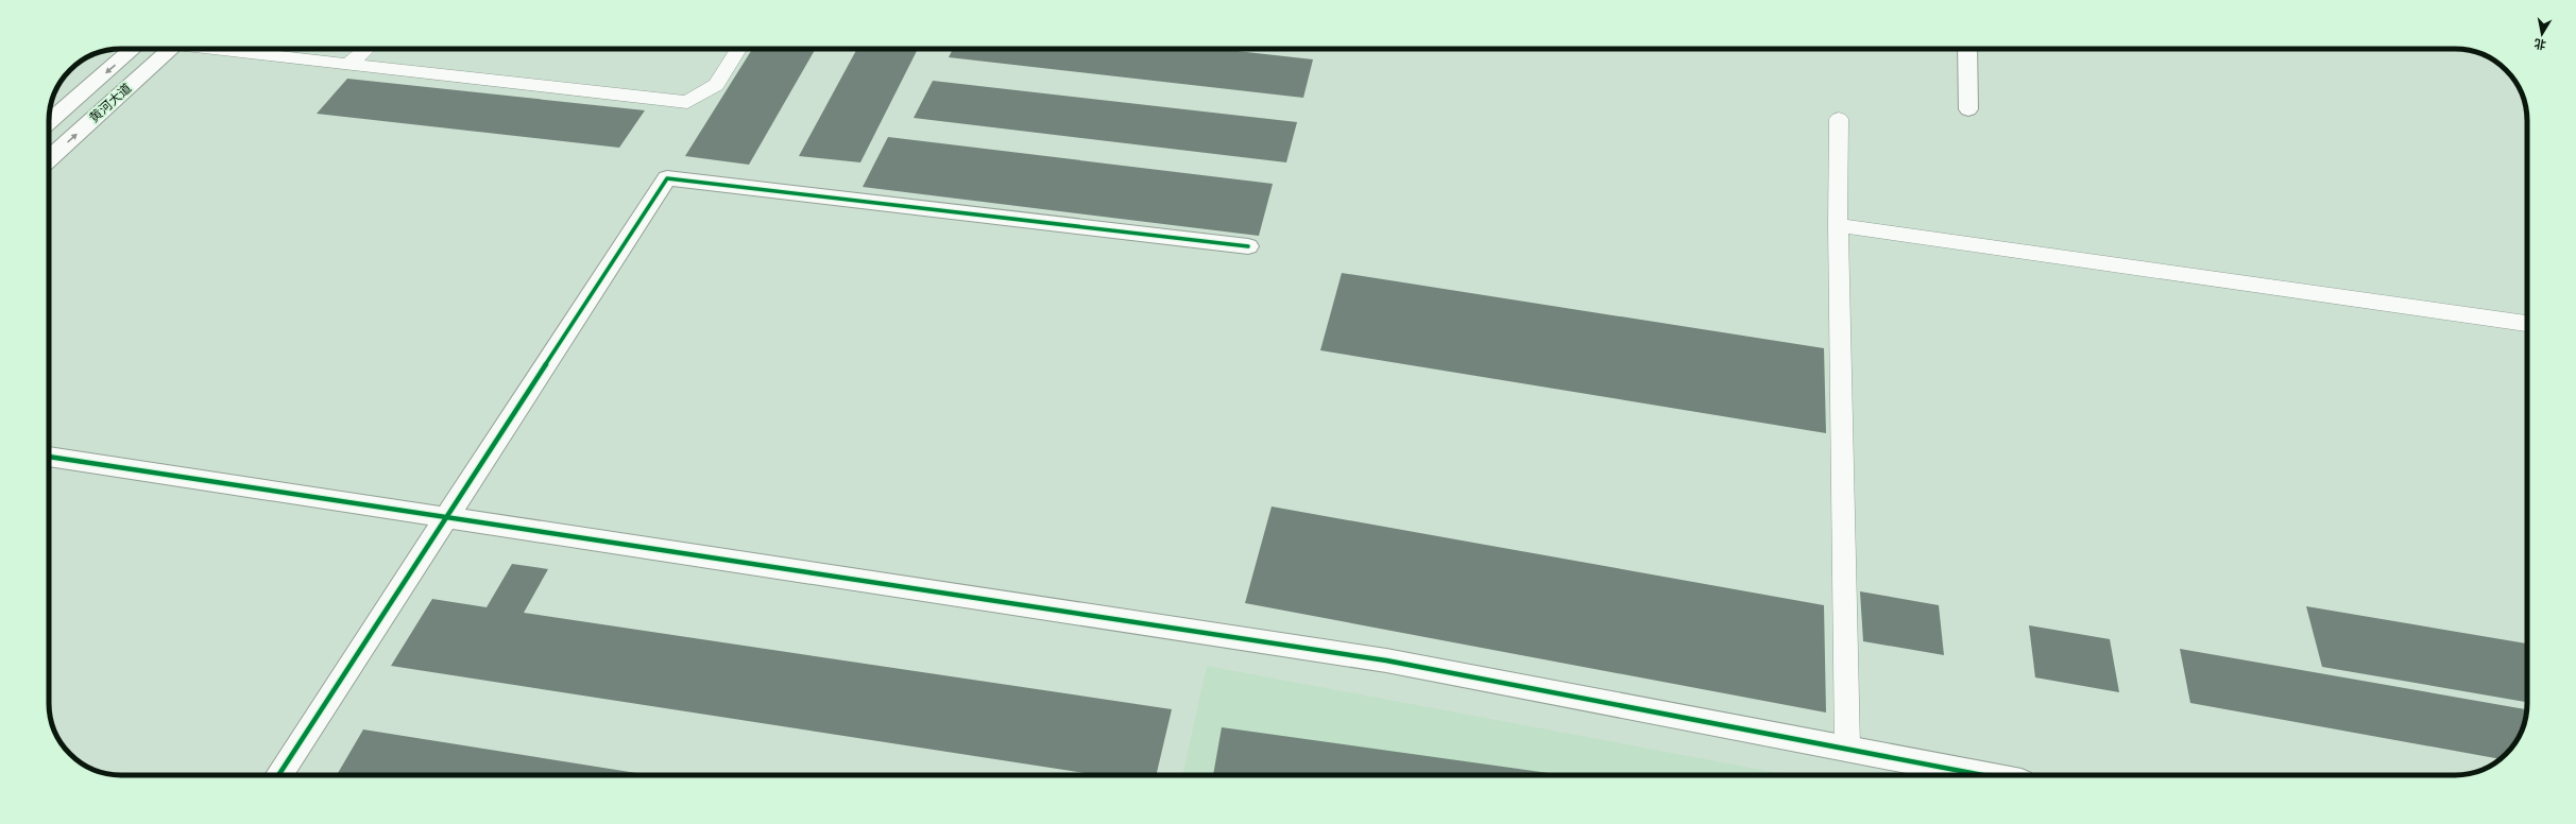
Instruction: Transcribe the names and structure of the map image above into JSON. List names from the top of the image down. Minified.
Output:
{"streets":{"street":["黄河大道"]},"north":"bottom"}
